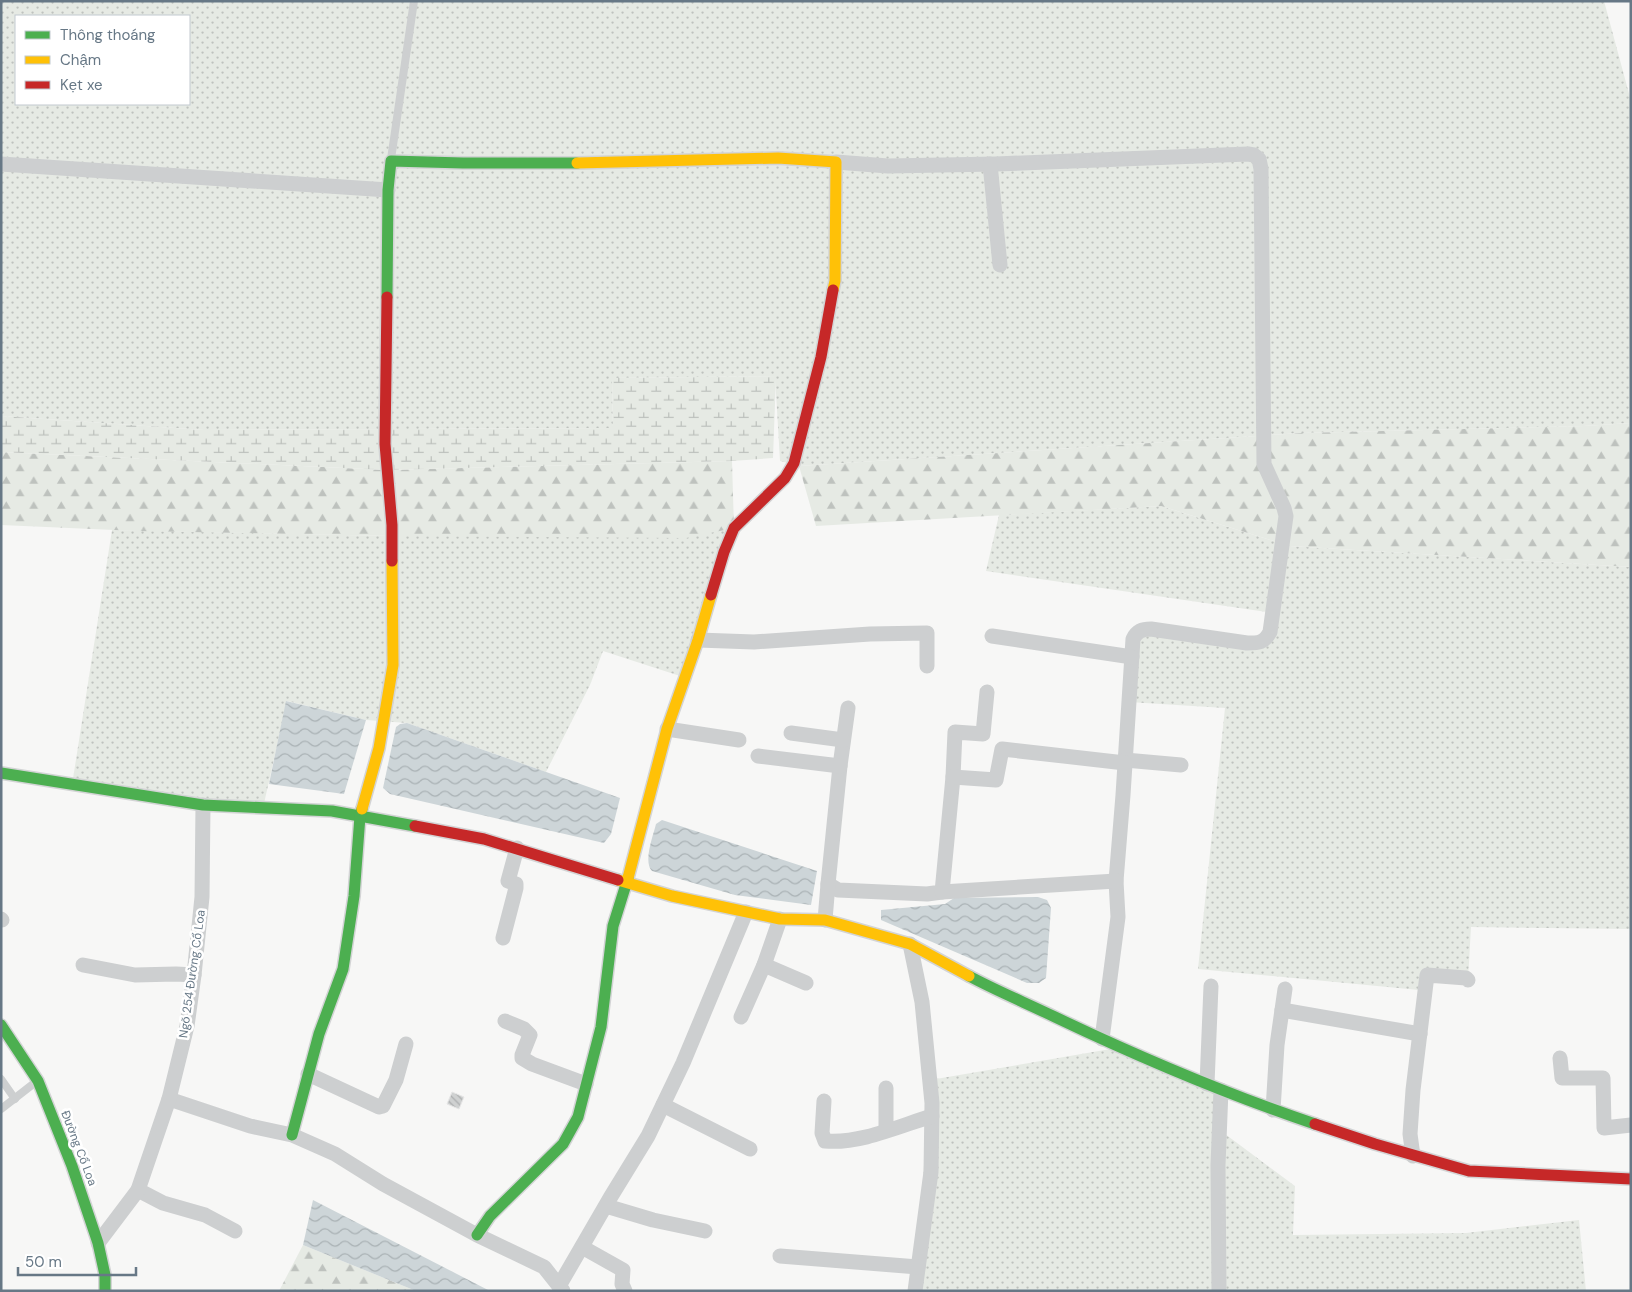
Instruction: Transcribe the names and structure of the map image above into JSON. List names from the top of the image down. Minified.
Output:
{"streets":{"street":["Ngõ 254 Đường Cổ Loa","Đường Cổ Loa"]},"crossings":[["Ngõ 254 Đường Cổ Loa","Đường Cổ Loa"]],"legend":["Thông thoáng","Chậm","Kẹt xe"],"scale_bar":"50 m"}
